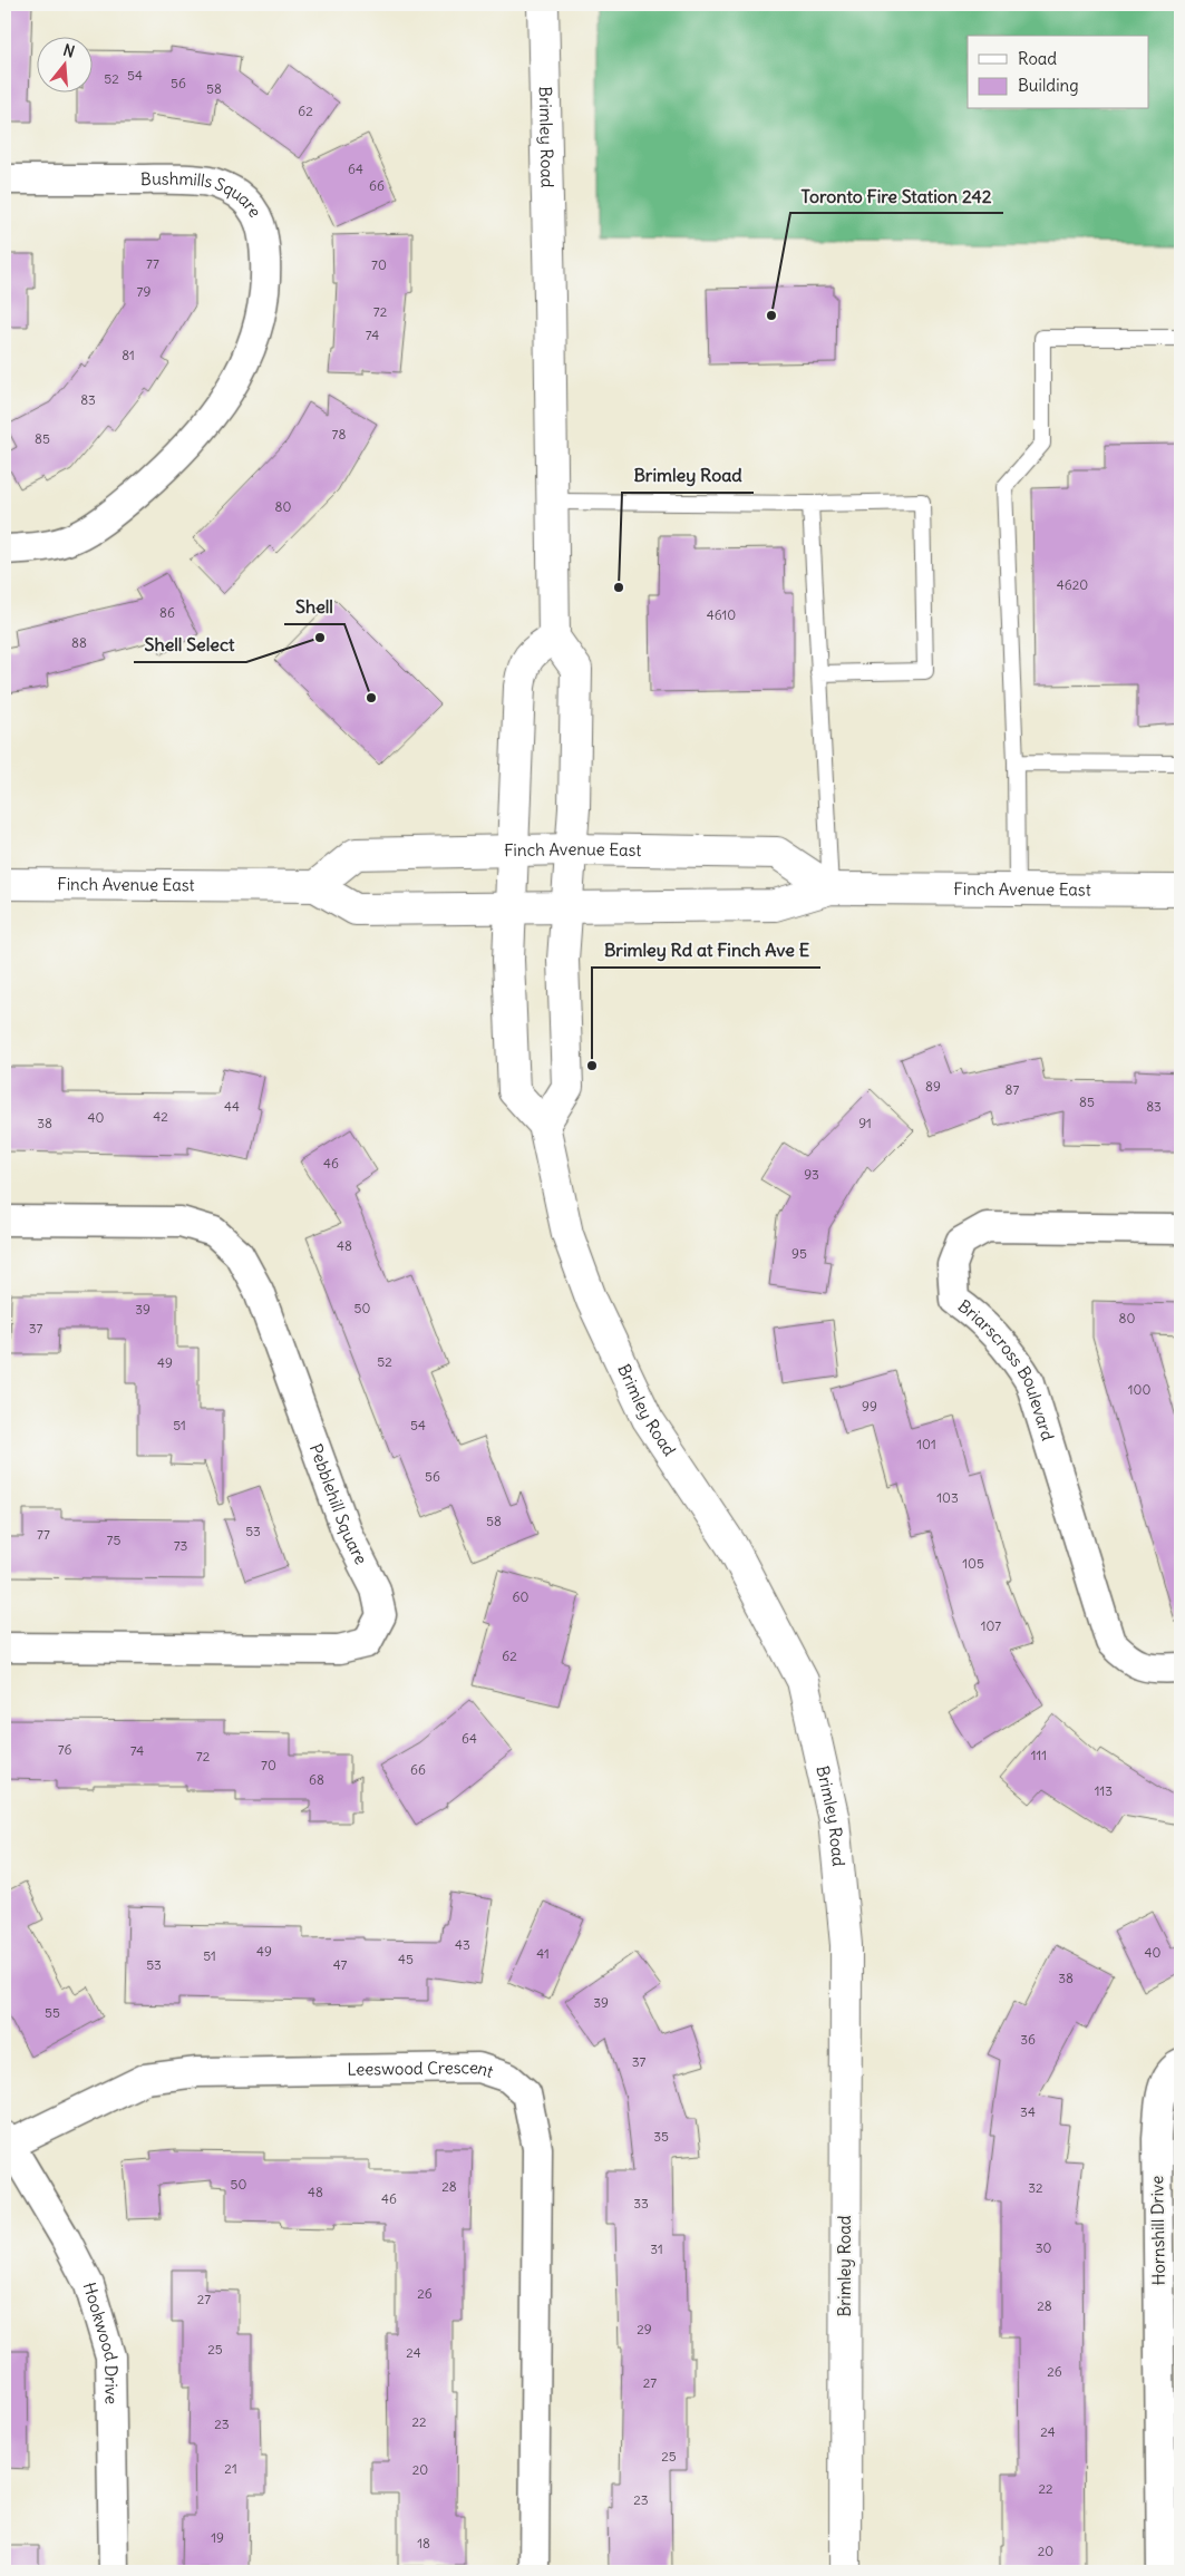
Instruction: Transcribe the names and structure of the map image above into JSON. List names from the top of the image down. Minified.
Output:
{"streets":{"main road":["Brimley Road","Finch Avenue East"],"street":["Bushmills Square","Briarscross Boulevard","Pebblehill Square","Leeswood Crescent","Hornshill Drive","Hookwood Drive"]},"crossings":[["Brimley Road","Finch Avenue East"],["Leeswood Crescent","Hookwood Drive"]],"places":["Toronto Fire Station 242","Brimley Road","Shell Select","Shell","Brimley Rd at Finch Ave E"],"house_numbers":["54","52","56","58","62","64","66","77","70","79","72","74","81","83","78","85","80","4620","86","4610","88","89","87","85","44","83","42","40","38","91","46","93","48","95","50","39","80","37","52","49","100","99","51","54","101","56","103","58","53","77","75","73","105","60","107","62","64","76","74","111","72","70","66","68","113","43","49","40","41","51","45","53","47","38","39","55","36","37","34","35","50","28","32","48","46","33","30","31","26","27","28","29","25","24","26","27","22","23","24","25","21","20","22","23","19","18","20"],"legend":["Road","Building"],"north":"top"}
